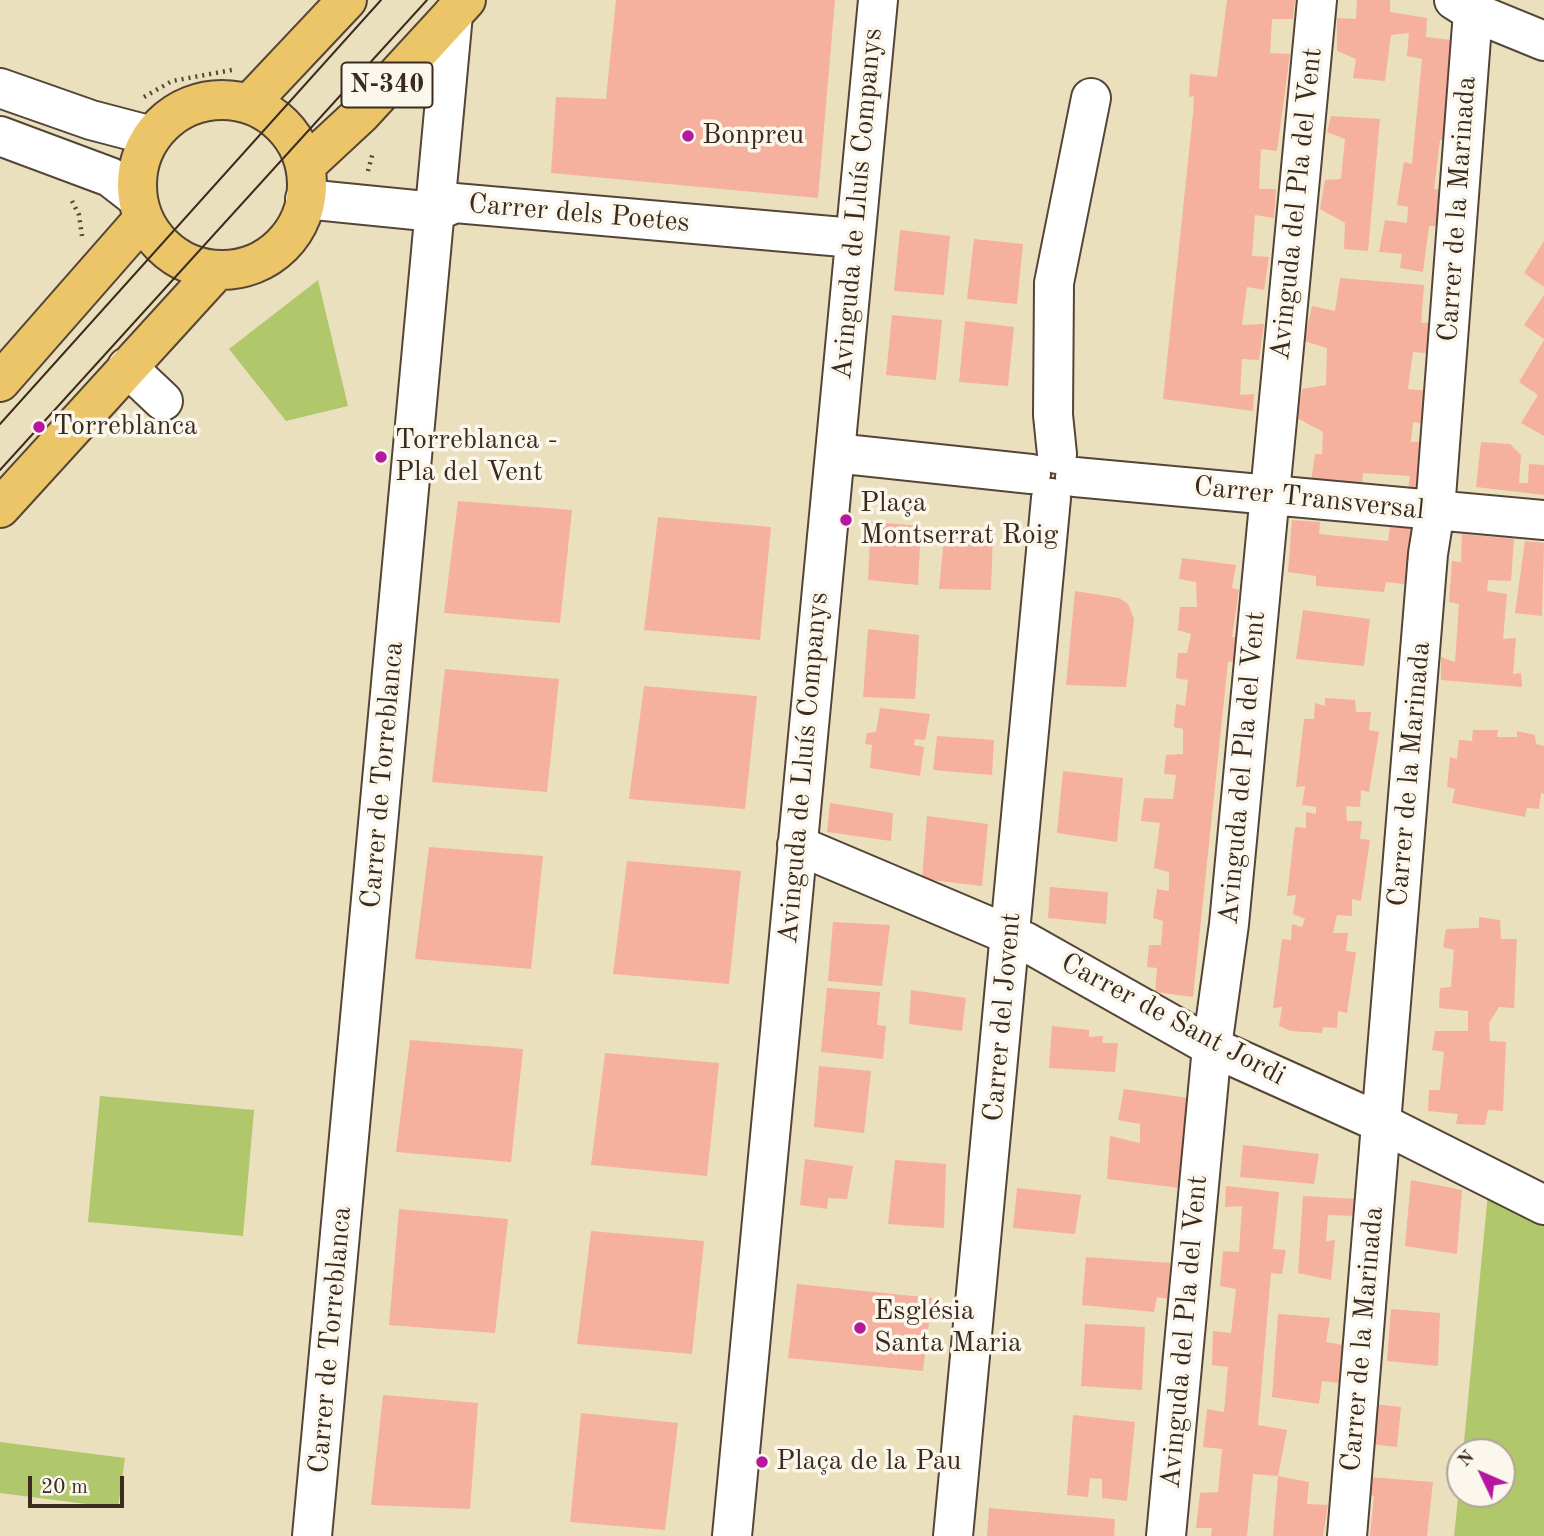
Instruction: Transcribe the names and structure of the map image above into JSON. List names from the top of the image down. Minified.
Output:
{"streets":{"main road":["N-340"],"street":["Avinguda de Lluís Companys","Avinguda del Pla del Vent","Carrer de la Marinada","Carrer dels Poetes","Carrer Transversal","Carrer de Torreblanca","Carrer del Jovent","Carrer de Sant Jordi"]},"crossings":[["N-340","Carrer dels Poetes"],["N-340","Carrer de Torreblanca"],["Avinguda de Lluís Companys","Carrer dels Poetes"],["Avinguda de Lluís Companys","Carrer Transversal"],["Avinguda de Lluís Companys","Carrer de Sant Jordi"],["Avinguda del Pla del Vent","Carrer Transversal"],["Avinguda del Pla del Vent","Carrer de Sant Jordi"],["Carrer de la Marinada","Carrer Transversal"],["Carrer de la Marinada","Carrer de Sant Jordi"],["Carrer dels Poetes","Carrer de Torreblanca"],["Carrer Transversal","Carrer del Jovent"],["Carrer del Jovent","Carrer de Sant Jordi"]],"places":["Bonpreu","Torreblanca","Torreblanca - Pla del Vent","Plaça Montserrat Roig","Església Santa Maria","Plaça de la Pau"],"scale_bar":"20 m","north":"top left"}
